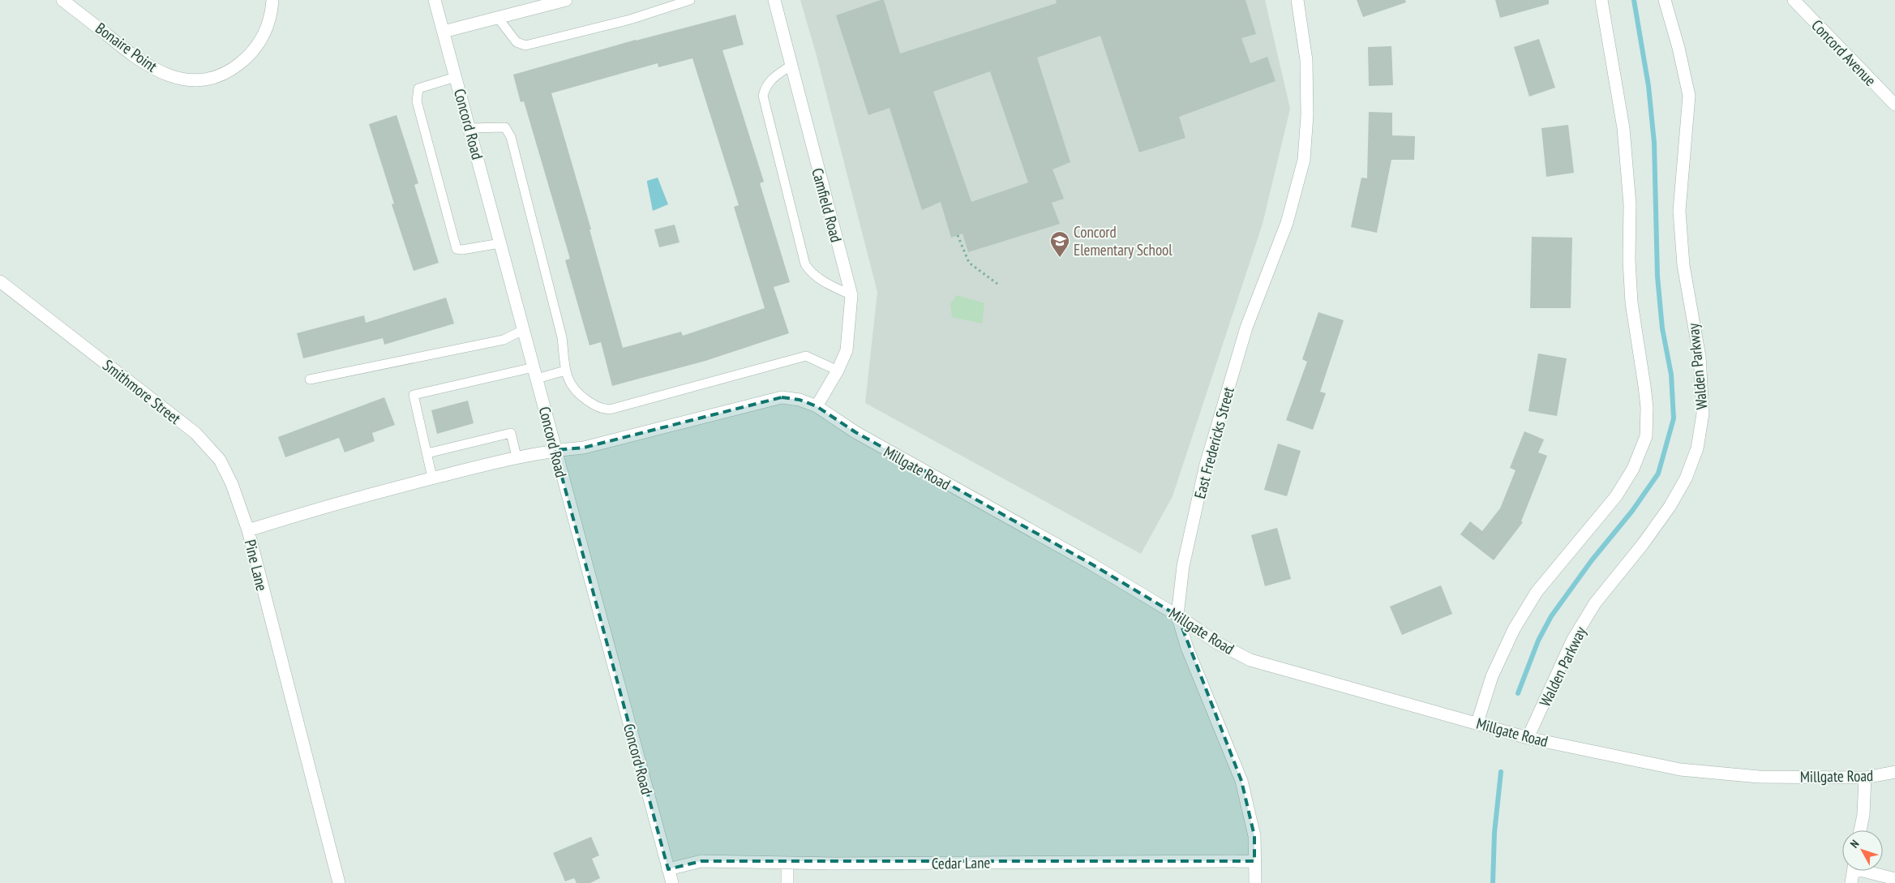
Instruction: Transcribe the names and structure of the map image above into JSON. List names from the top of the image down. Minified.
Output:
{"streets":{"street":["Bonaire Point","Concord Avenue","Concord Road","Camfield Road","Walden Parkway","Smithmore Street","East Fredericks Street","Millgate Road","Pine Lane","Cedar Lane"]},"crossings":[["Concord Road","Millgate Road"],["Concord Road","Pine Lane"],["Concord Road","Cedar Lane"],["Camfield Road","Millgate Road"],["Walden Parkway","Millgate Road"],["Smithmore Street","Pine Lane"],["East Fredericks Street","Millgate Road"],["East Fredericks Street","Cedar Lane"],["Millgate Road","Pine Lane"]],"places":{"school or university":["Concord Elementary School"]},"north":"top left"}
